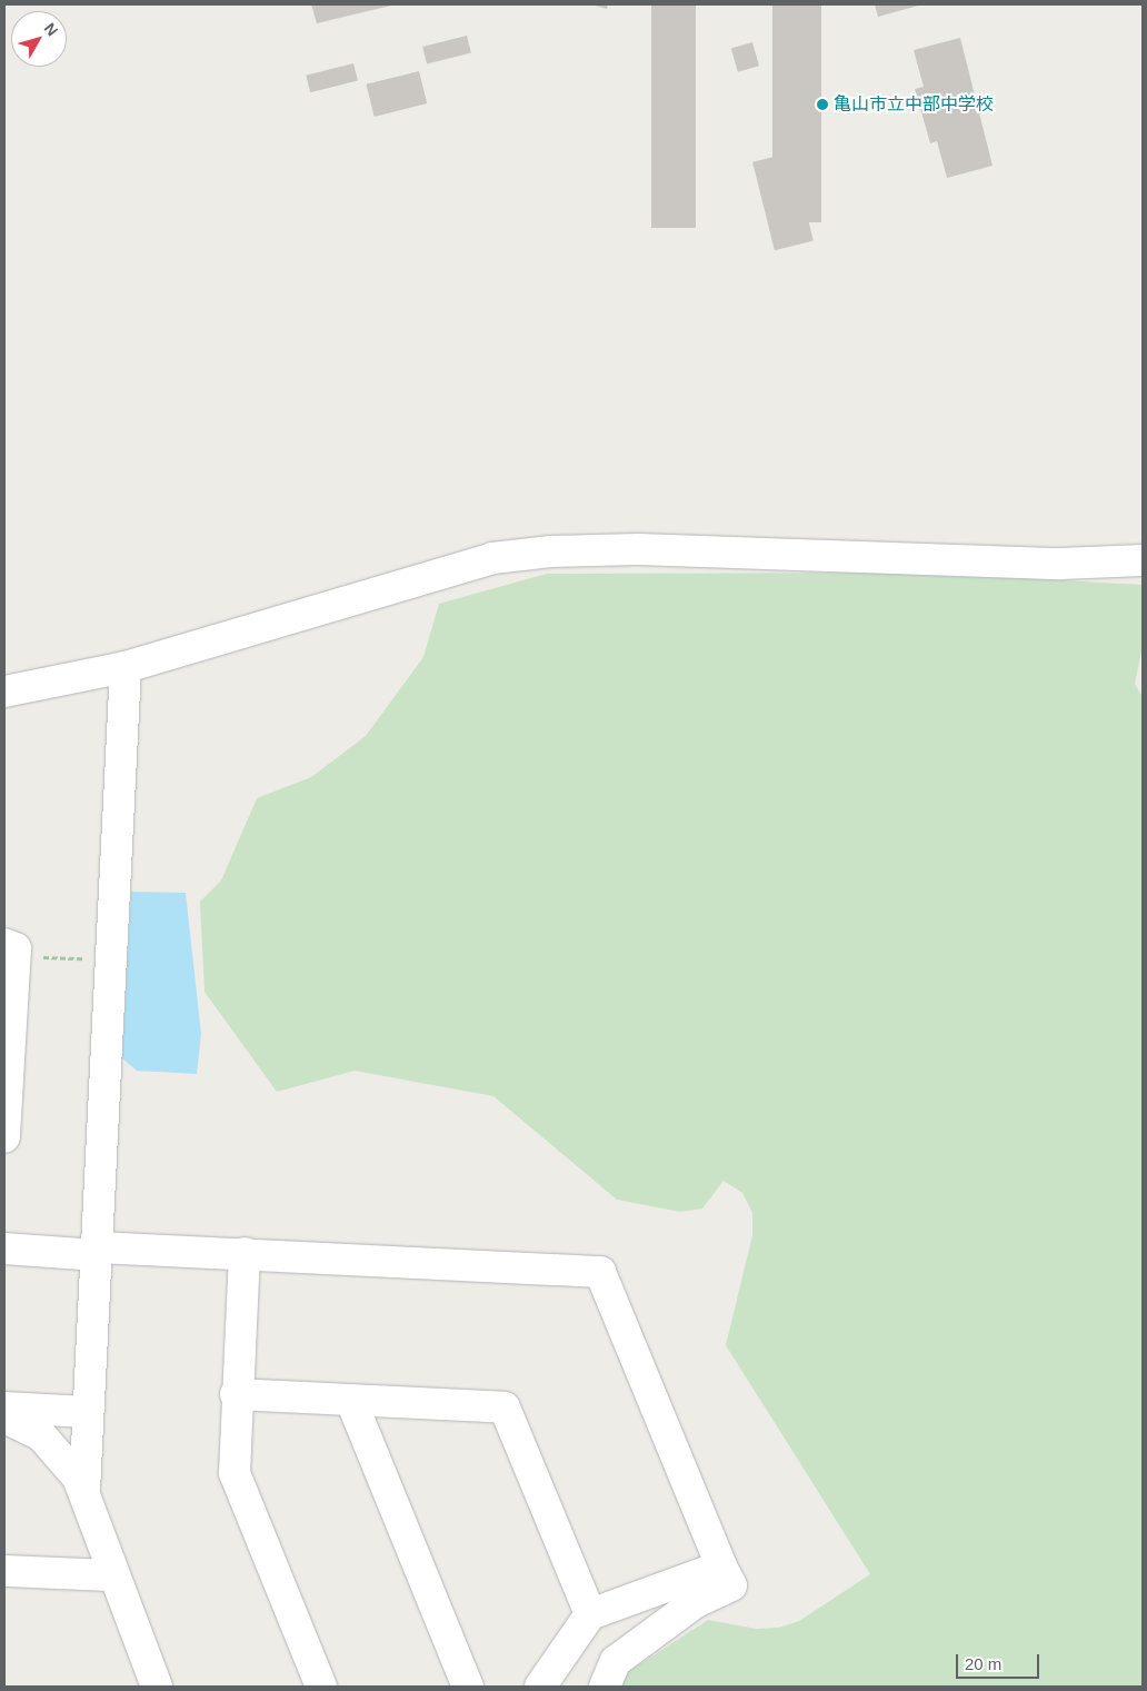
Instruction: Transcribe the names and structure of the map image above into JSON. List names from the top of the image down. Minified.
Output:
{"places":["亀山市立中部中学校"],"scale_bar":"20 m","north":"top right"}
